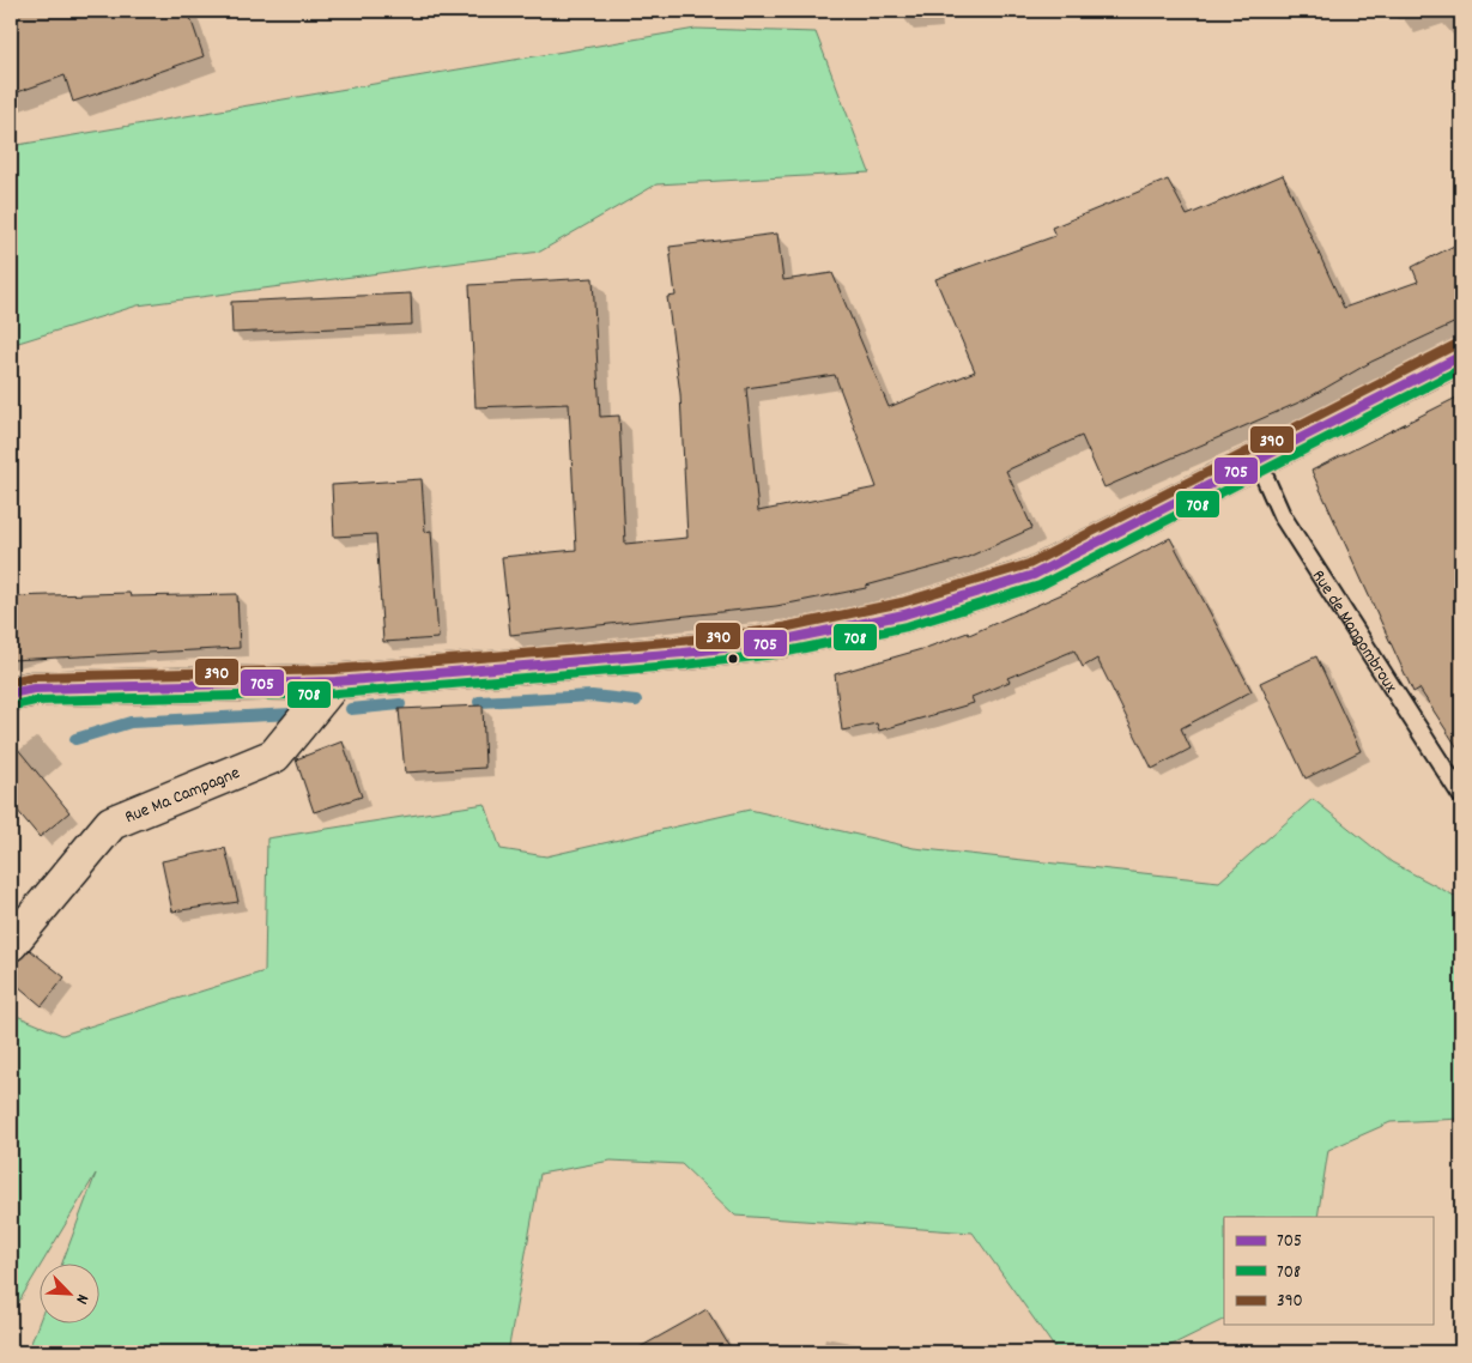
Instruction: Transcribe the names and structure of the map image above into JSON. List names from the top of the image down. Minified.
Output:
{"streets":{"main road":["Rue Ma Campagne"],"lane":["Rue de Mangombroux"]},"lines":["transit line 390","transit line 705","transit line 708"],"legend":["705","708","390"],"north":"bottom right"}
